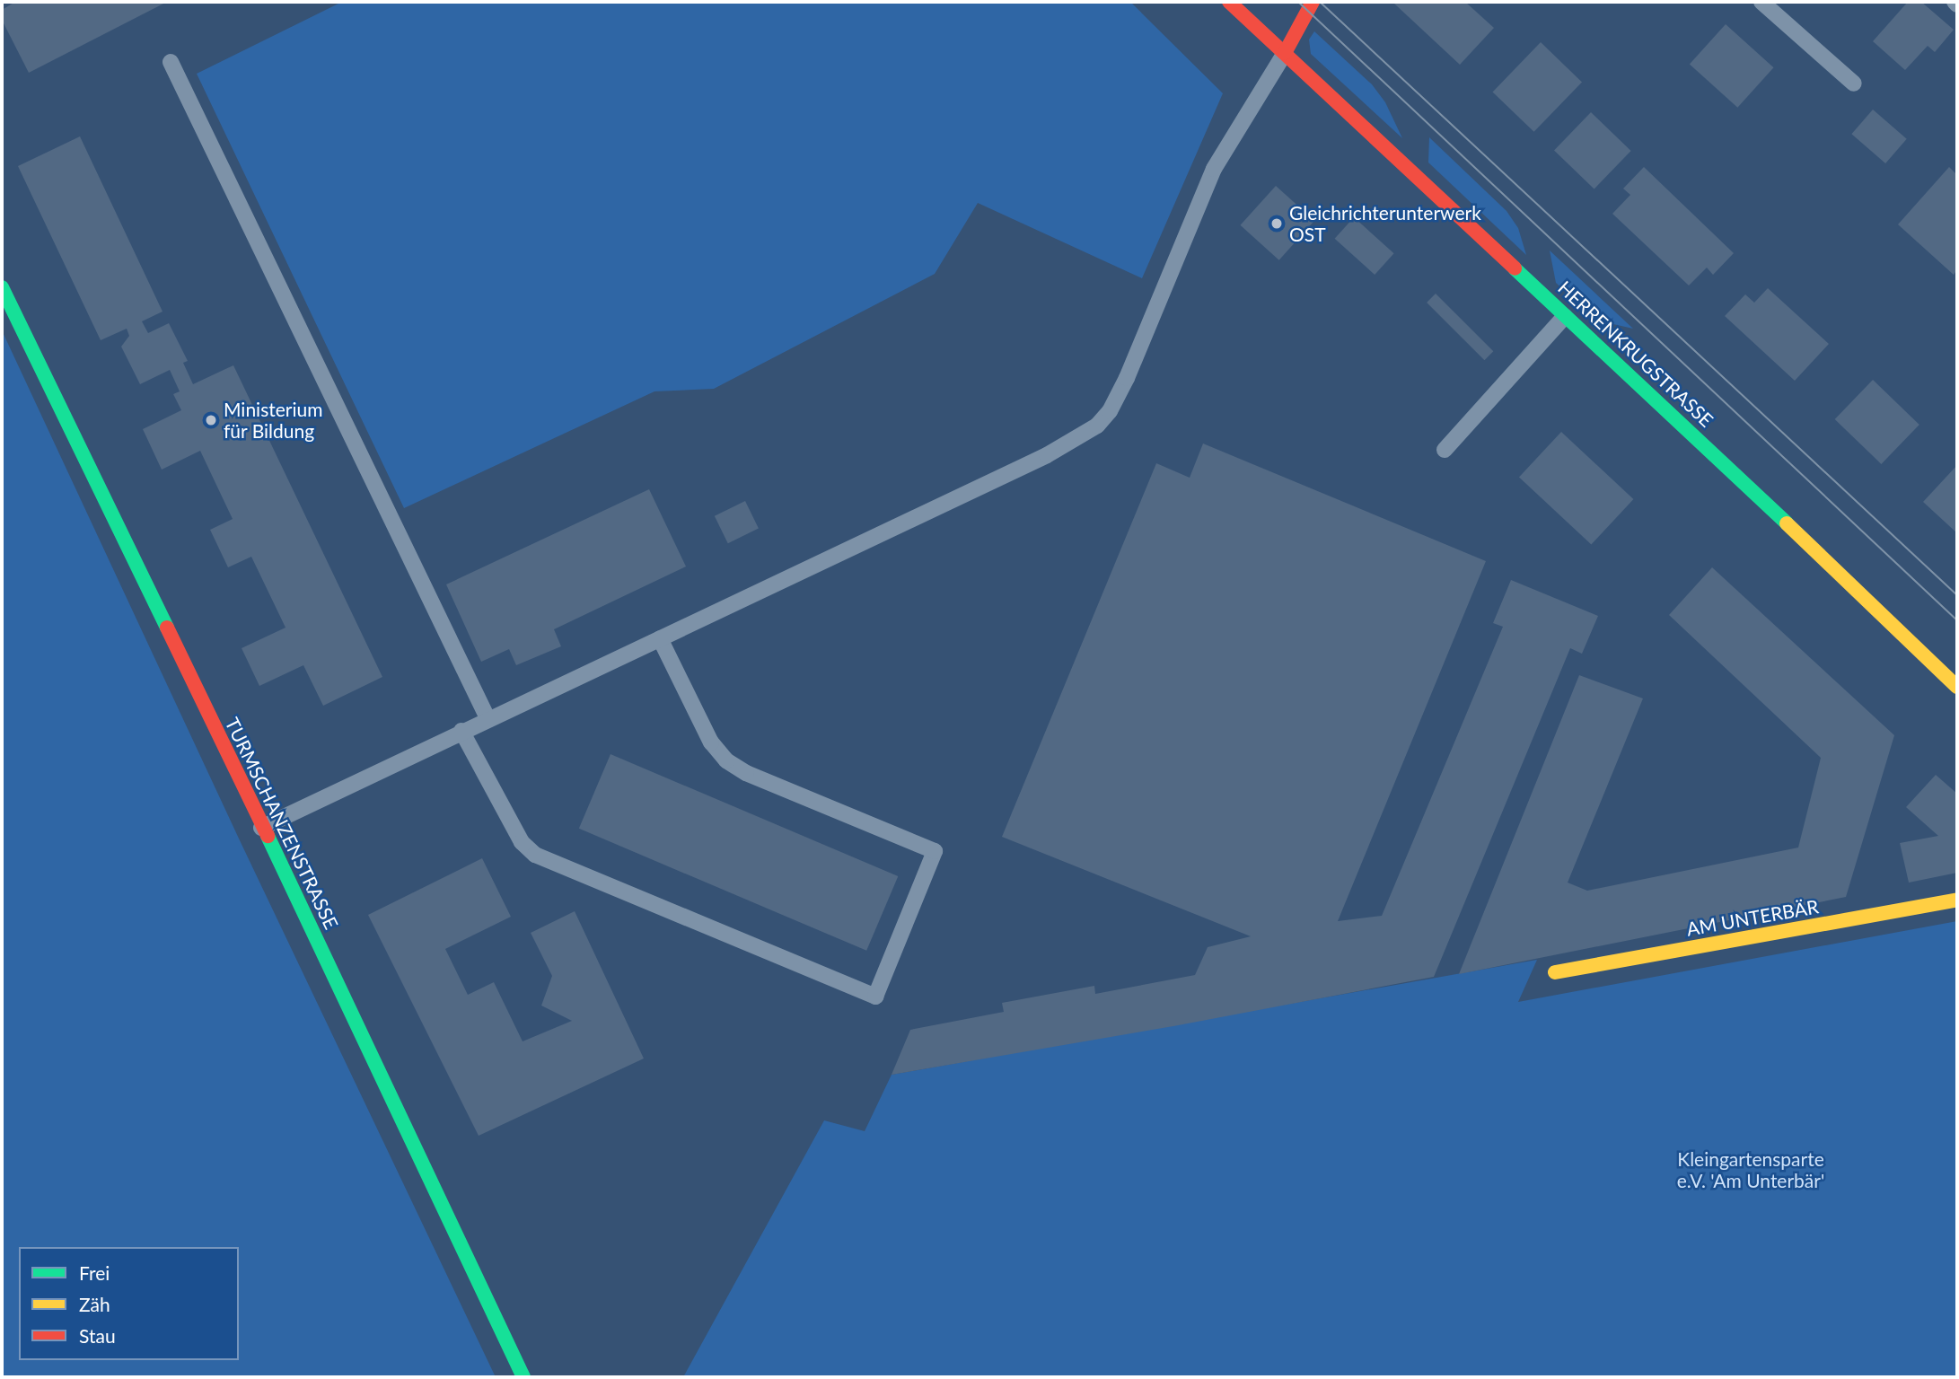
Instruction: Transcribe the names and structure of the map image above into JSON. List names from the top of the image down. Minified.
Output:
{"streets":{"street":["HERRENKRUGSTRASSE","TURMSCHANZENSTRASSE","AM UNTERBÄR"]},"parks":["Kleingartensparte e.V. 'Am Unterbär'"],"places":["Gleichrichterunterwerk OST","Ministerium für Bildung"],"legend":["Frei","Zäh","Stau"]}
